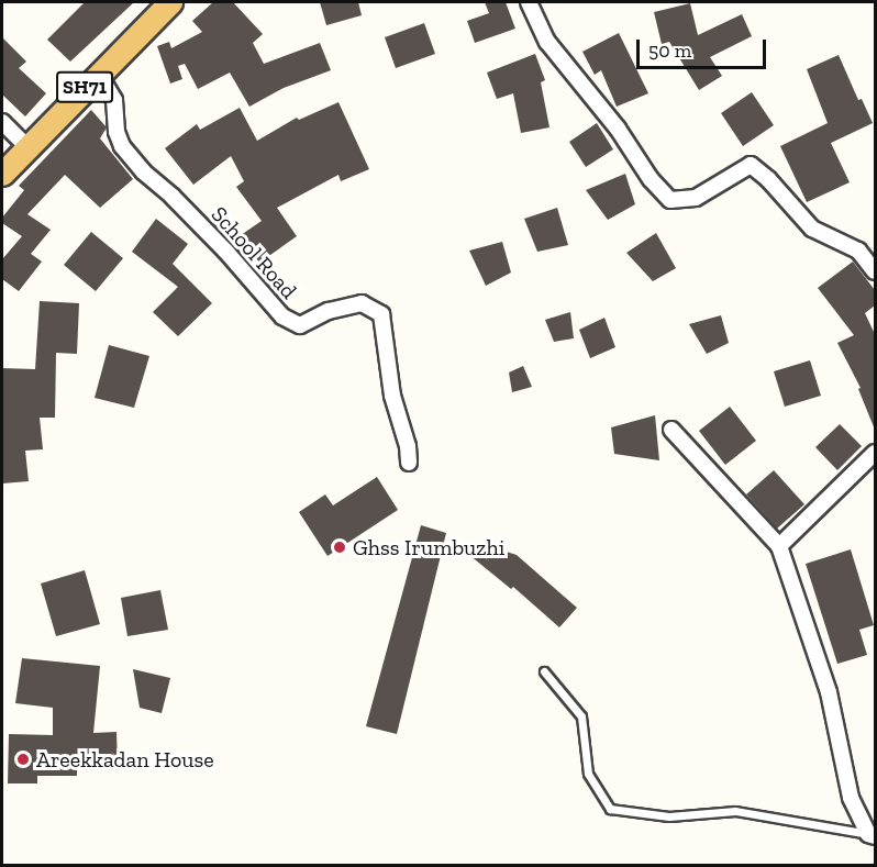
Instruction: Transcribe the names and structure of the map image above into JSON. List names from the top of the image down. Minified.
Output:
{"streets":{"main road":["SH71"],"street":["School Road"]},"crossings":[["SH71","School Road"]],"places":["Ghss Irumbuzhi","Areekkadan House"],"scale_bar":"50 m"}
